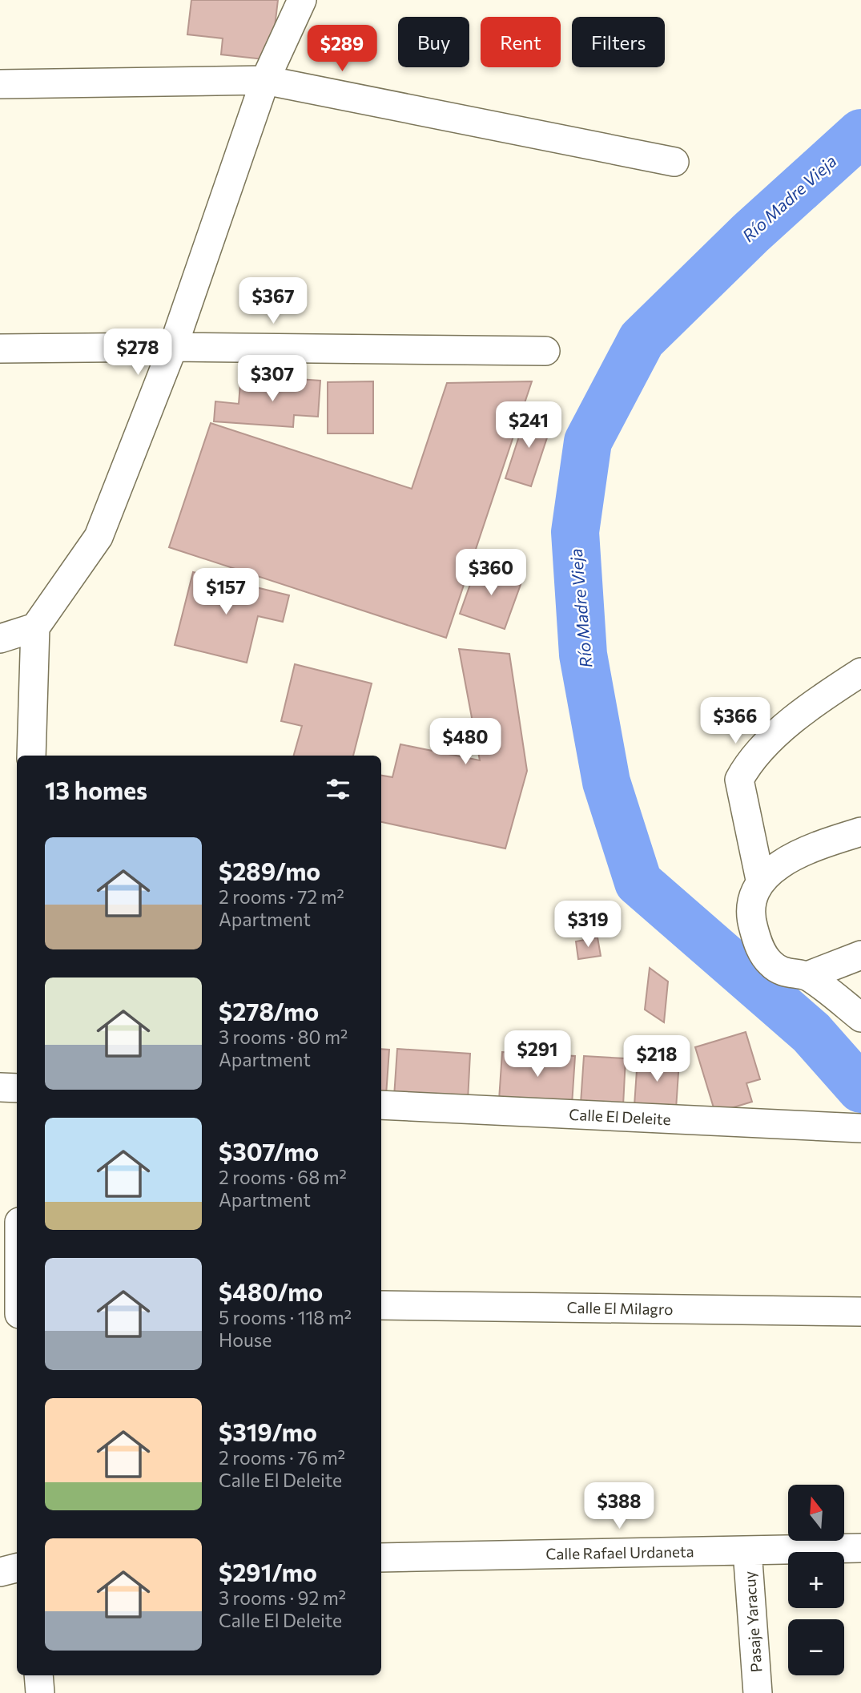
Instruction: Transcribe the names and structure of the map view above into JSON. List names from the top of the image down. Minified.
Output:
{"streets":{"street":["Calle El Deleite","Calle El Milagro","Calle Rafael Urdaneta","Pasaje Yaracuy"]},"crossings":[["Calle Rafael Urdaneta","Pasaje Yaracuy"]],"water":["Río Madre Vieja"],"north":"top","page":{"chip":["Buy","Rent","Filters"],"price":["$289","$367","$278","$307","$241","$360","$157","$366","$480","$319","$291","$218","$388"],"heading":"13 homes","list":[{"name":"$289/mo","note":"2 rooms · 72 m² · Apartment"},{"name":"$278/mo","note":"3 rooms · 80 m² · Apartment"},{"name":"$307/mo","note":"2 rooms · 68 m² · Apartment"},{"name":"$480/mo","note":"5 rooms · 118 m² · House"},{"name":"$319/mo","note":"2 rooms · 76 m² · Calle El Deleite"},{"name":"$291/mo","note":"3 rooms · 92 m² · Calle El Deleite"}],"map_buttons":["+","−"]}}
